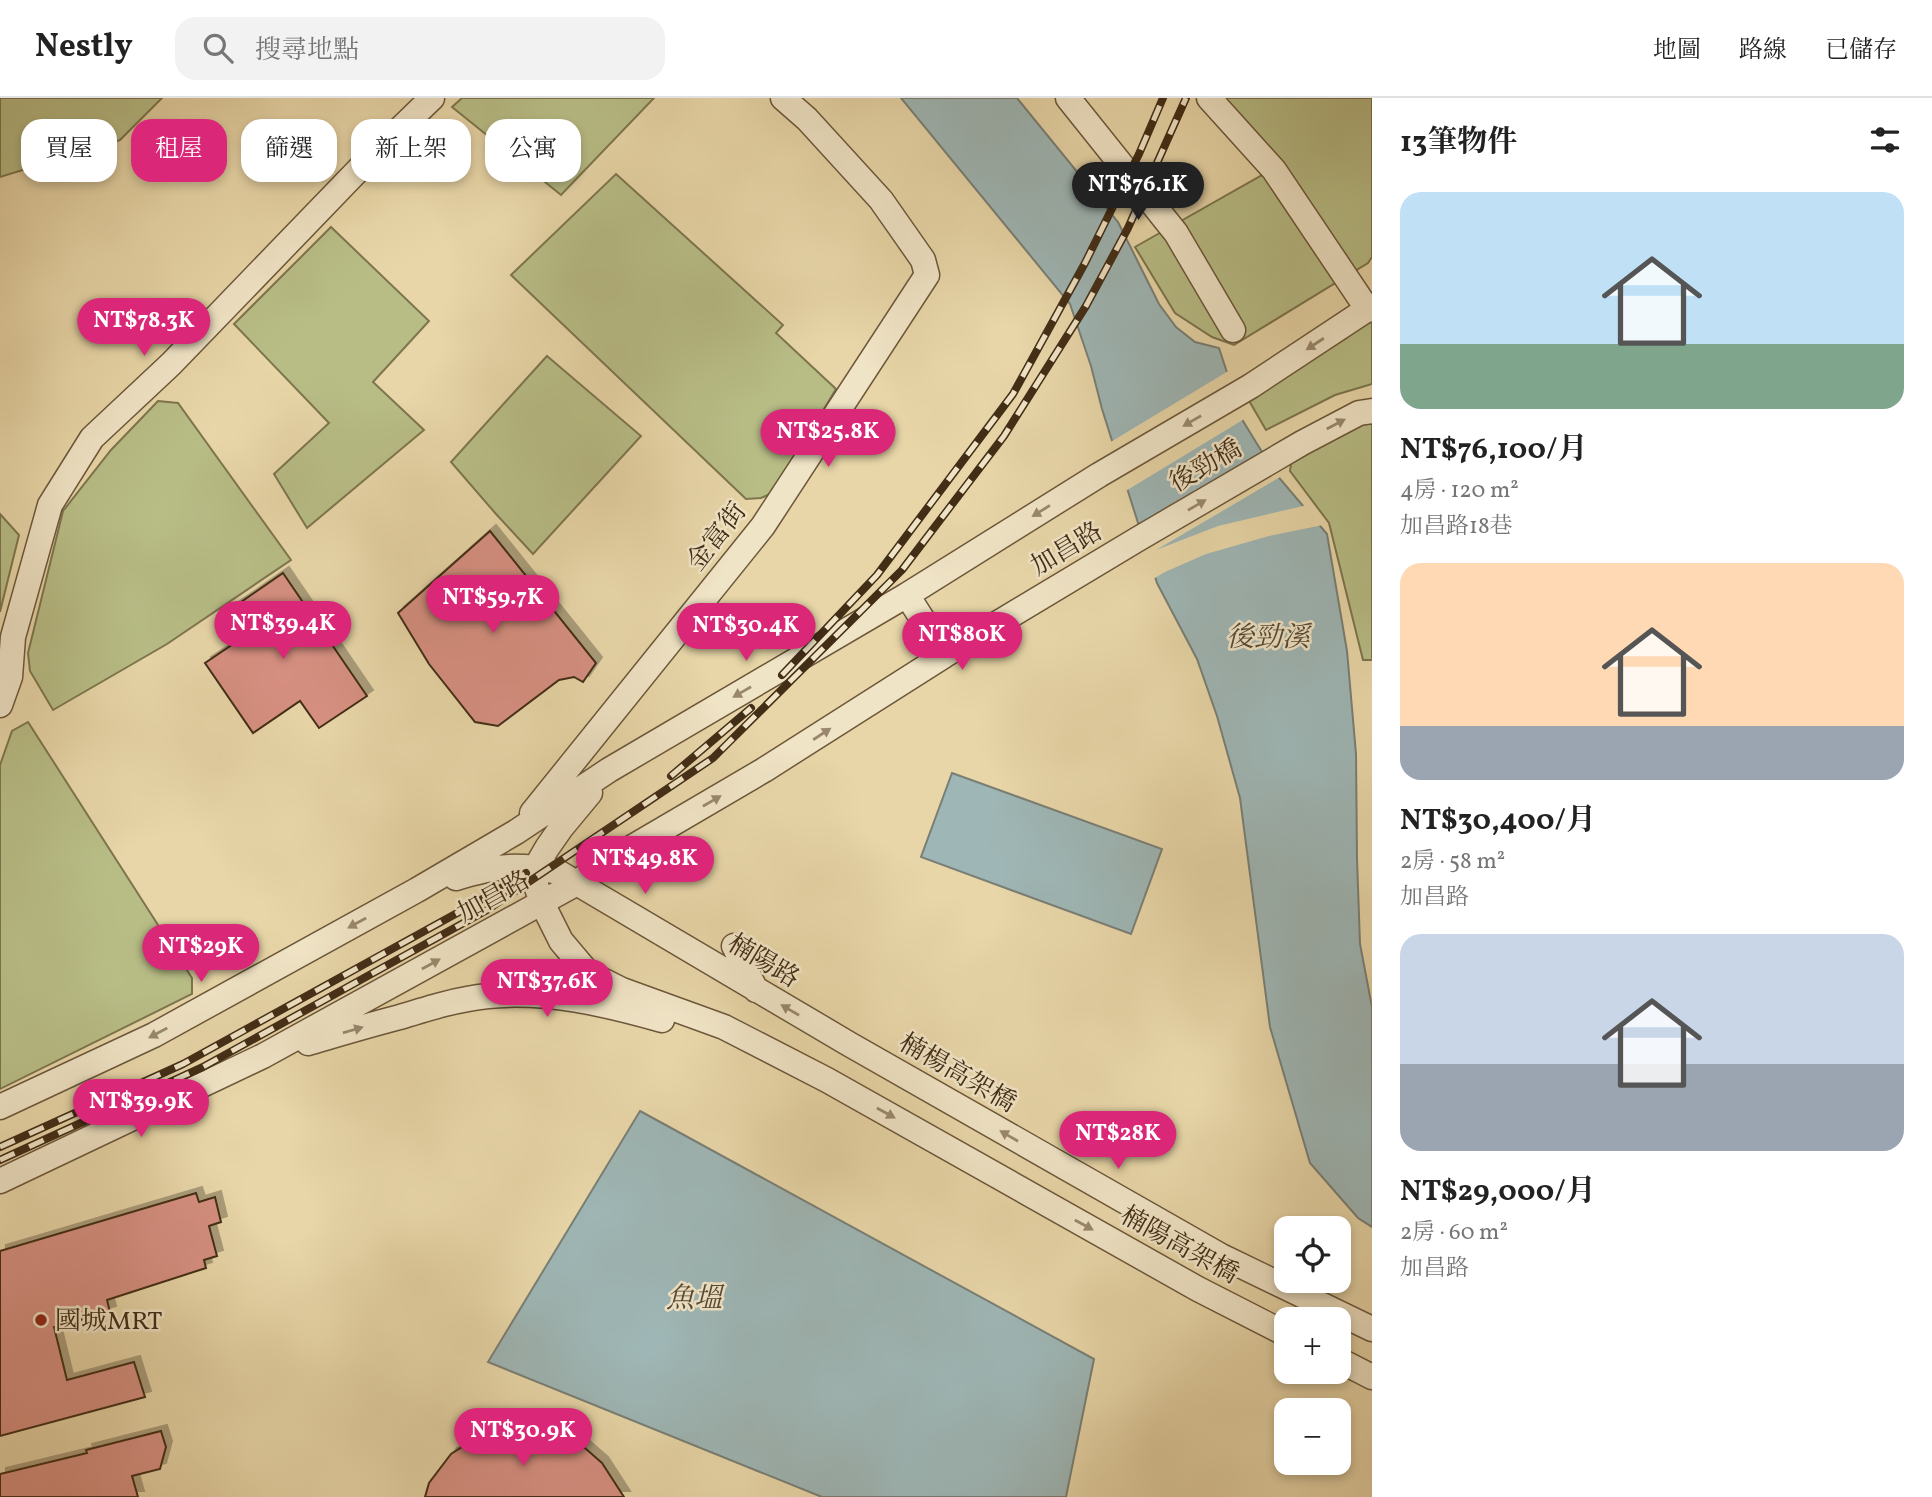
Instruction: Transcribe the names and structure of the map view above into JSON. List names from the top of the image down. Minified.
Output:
{"streets":{"street":["後勁橋","金富街","加昌路","楠陽路","楠楊高架橋","楠陽高架橋"]},"crossings":[["後勁橋","加昌路"],["金富街","加昌路"],["加昌路","楠陽路"],["楠陽路","楠楊高架橋"]],"one_way":["楠楊高架橋","楠陽高架橋"],"water":["後勁溪","魚塭"],"places":["國城MRT"],"page":{"header":"Nestly","search":"搜尋地點","nav":["地圖","路線","已儲存"],"heading":"13筆物件","chip":["買屋","租屋","篩選","新上架","公寓"],"price":["NT$76.1K","NT$78.3K","NT$25.8K","NT$59.7K","NT$39.4K","NT$30.4K","NT$80K","NT$49.8K","NT$29K","NT$37.6K","NT$39.9K","NT$28K","NT$30.9K"],"list":[{"name":"NT$76,100/月","note":"4房 · 120 m² · 加昌路18巷"},{"name":"NT$30,400/月","note":"2房 · 58 m² · 加昌路"},{"name":"NT$29,000/月","note":"2房 · 60 m² · 加昌路"}],"map_buttons":["+","−"]}}
